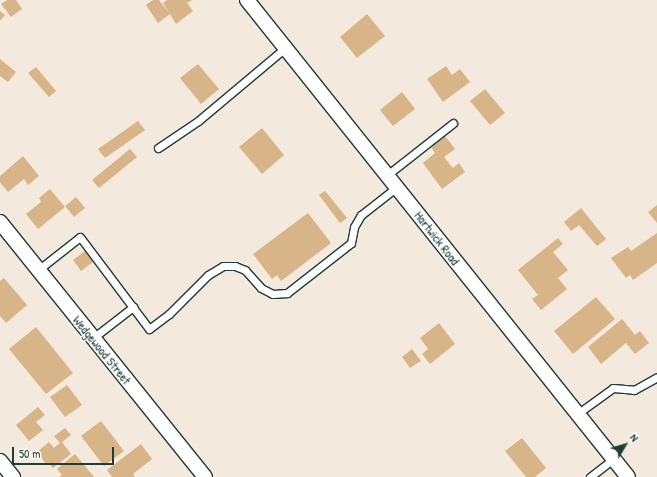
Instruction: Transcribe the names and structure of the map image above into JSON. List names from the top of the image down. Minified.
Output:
{"streets":{"street":["Hartwick Road","Wedgewood Street"]},"scale_bar":"50 m","north":"top right"}
